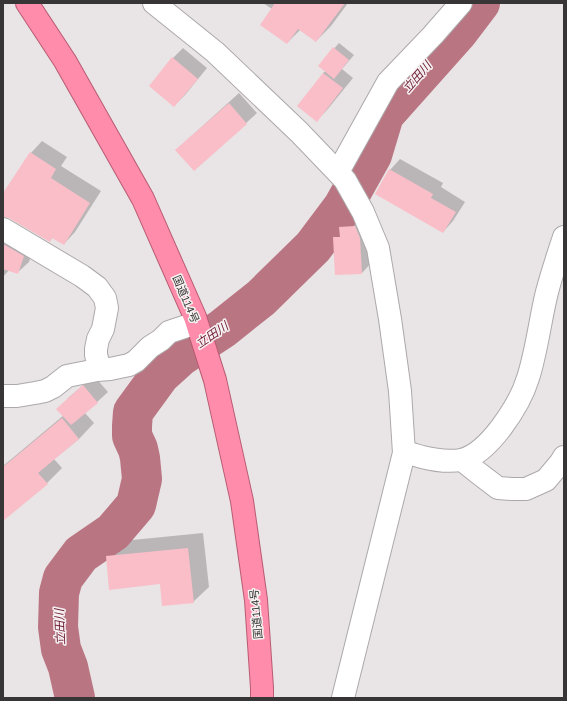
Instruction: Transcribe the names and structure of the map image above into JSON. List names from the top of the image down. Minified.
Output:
{"streets":{"highway":["国道114号"]},"water":["立田川"]}
